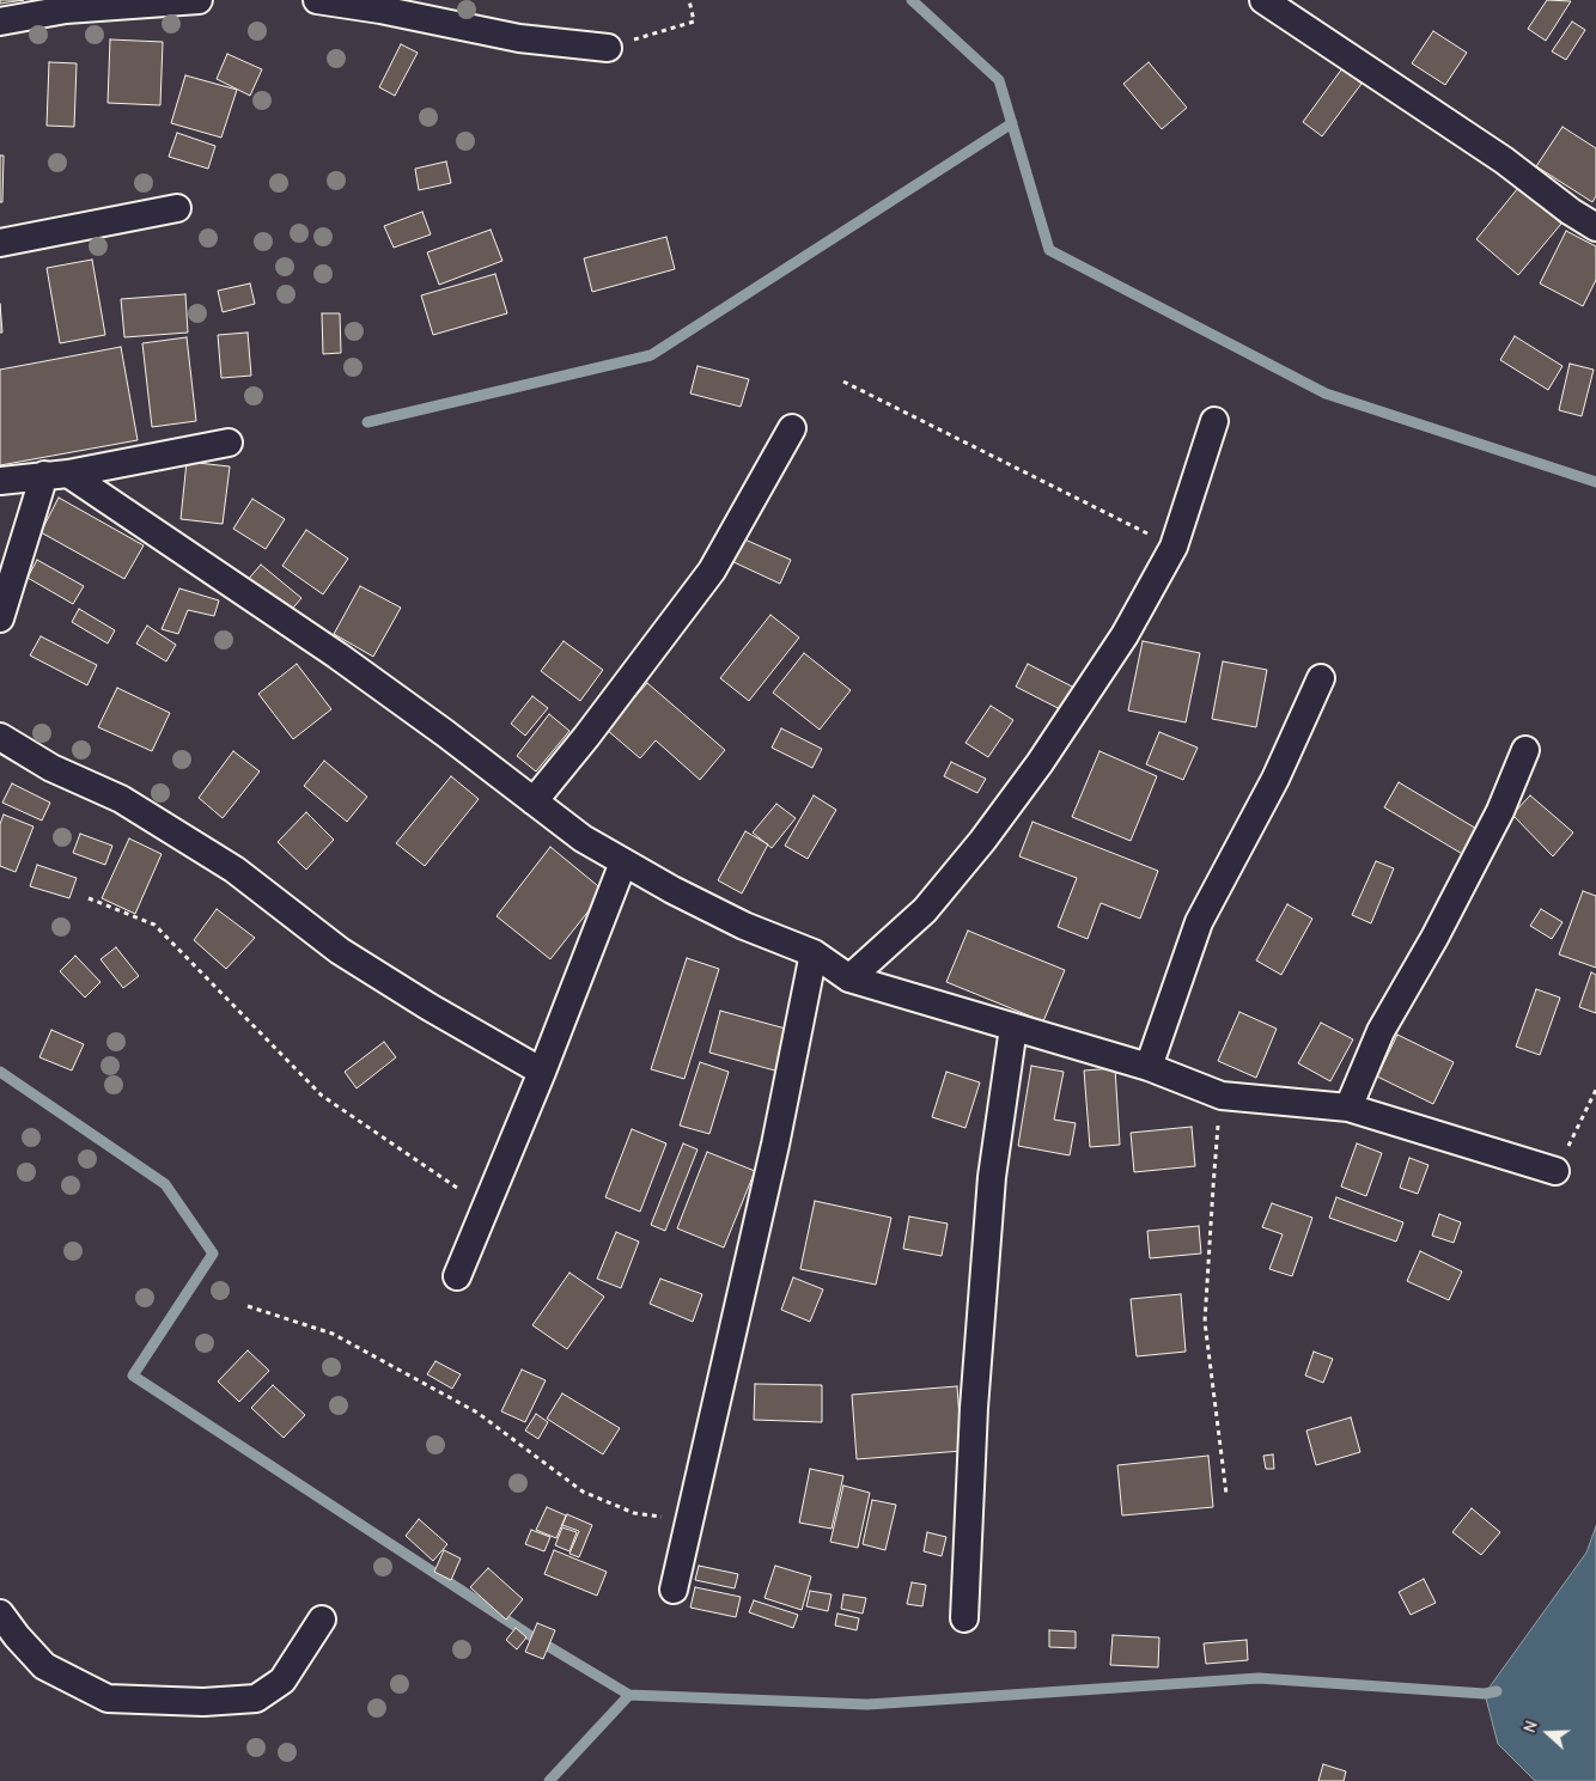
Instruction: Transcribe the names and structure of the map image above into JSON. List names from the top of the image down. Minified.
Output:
{"north":"left"}
